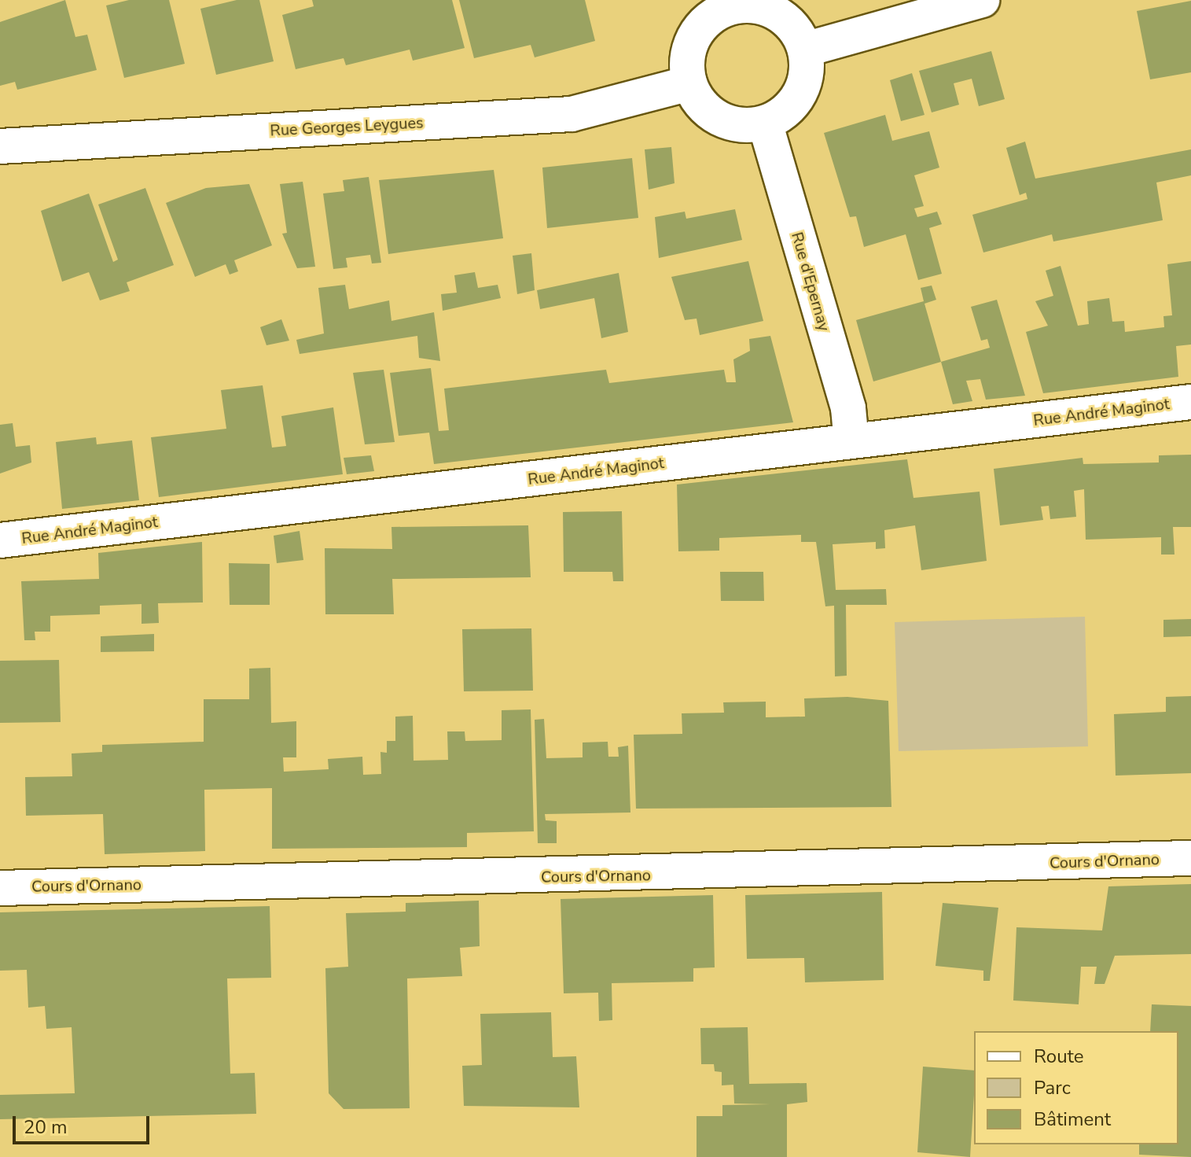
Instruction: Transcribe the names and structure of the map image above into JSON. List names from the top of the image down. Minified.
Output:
{"streets":{"street":["Rue Georges Leygues","Rue d'Epernay","Rue André Maginot","Cours d'Ornano"]},"crossings":[["Rue Georges Leygues","Rue d'Epernay"],["Rue d'Epernay","Rue André Maginot"]],"legend":["Route","Parc","Bâtiment"],"scale_bar":"20 m"}
